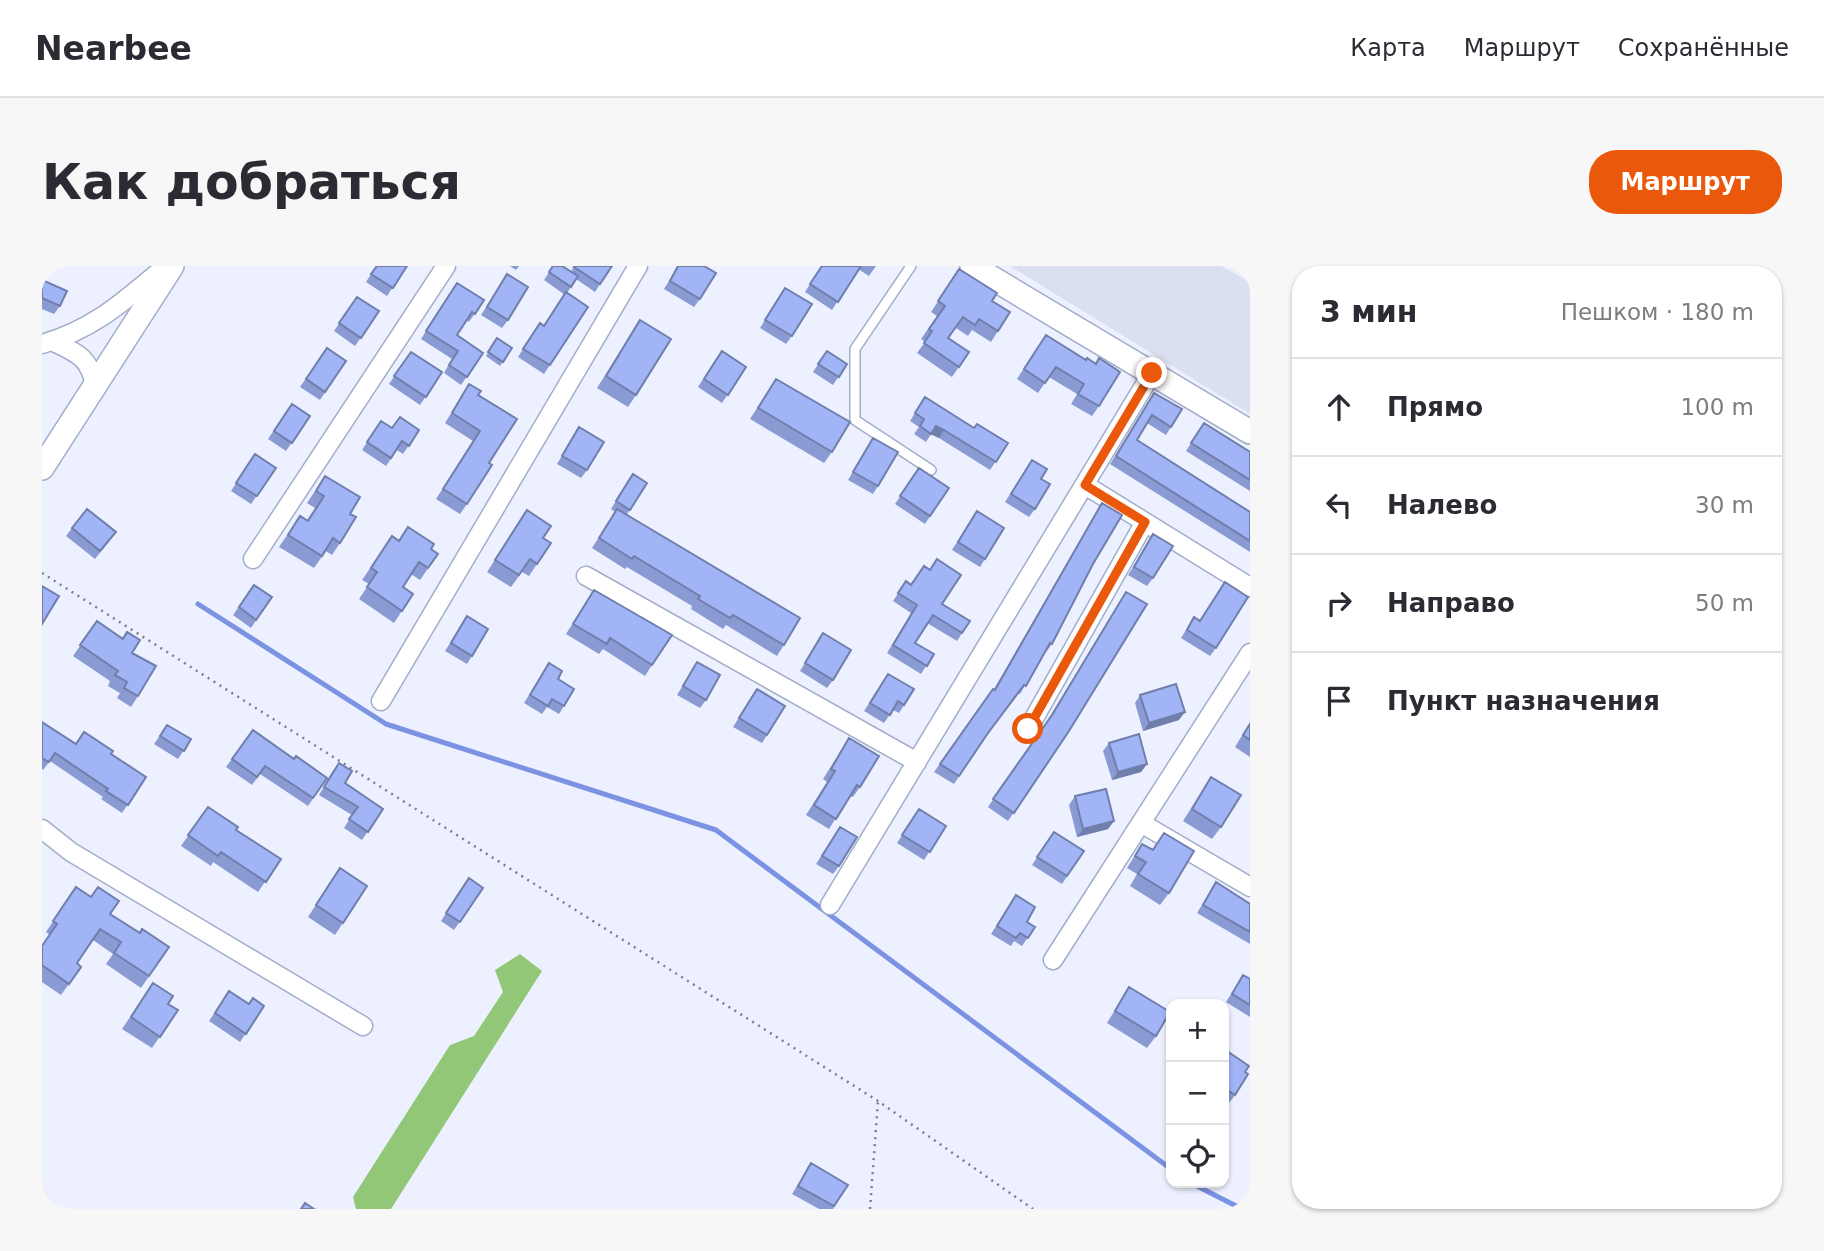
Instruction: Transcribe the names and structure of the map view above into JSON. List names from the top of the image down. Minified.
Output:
{"page":{"header":"Nearbee","nav":["Карта","Маршрут","Сохранённые"],"buttons":"Маршрут","title":"Как добраться","heading":["3 мин","Пешком · 180 m"],"list":[["Прямо","100 m"],["Налево","30 m"],["Направо","50 m"],"Пункт назначения"],"map_buttons":["+","−"]}}
